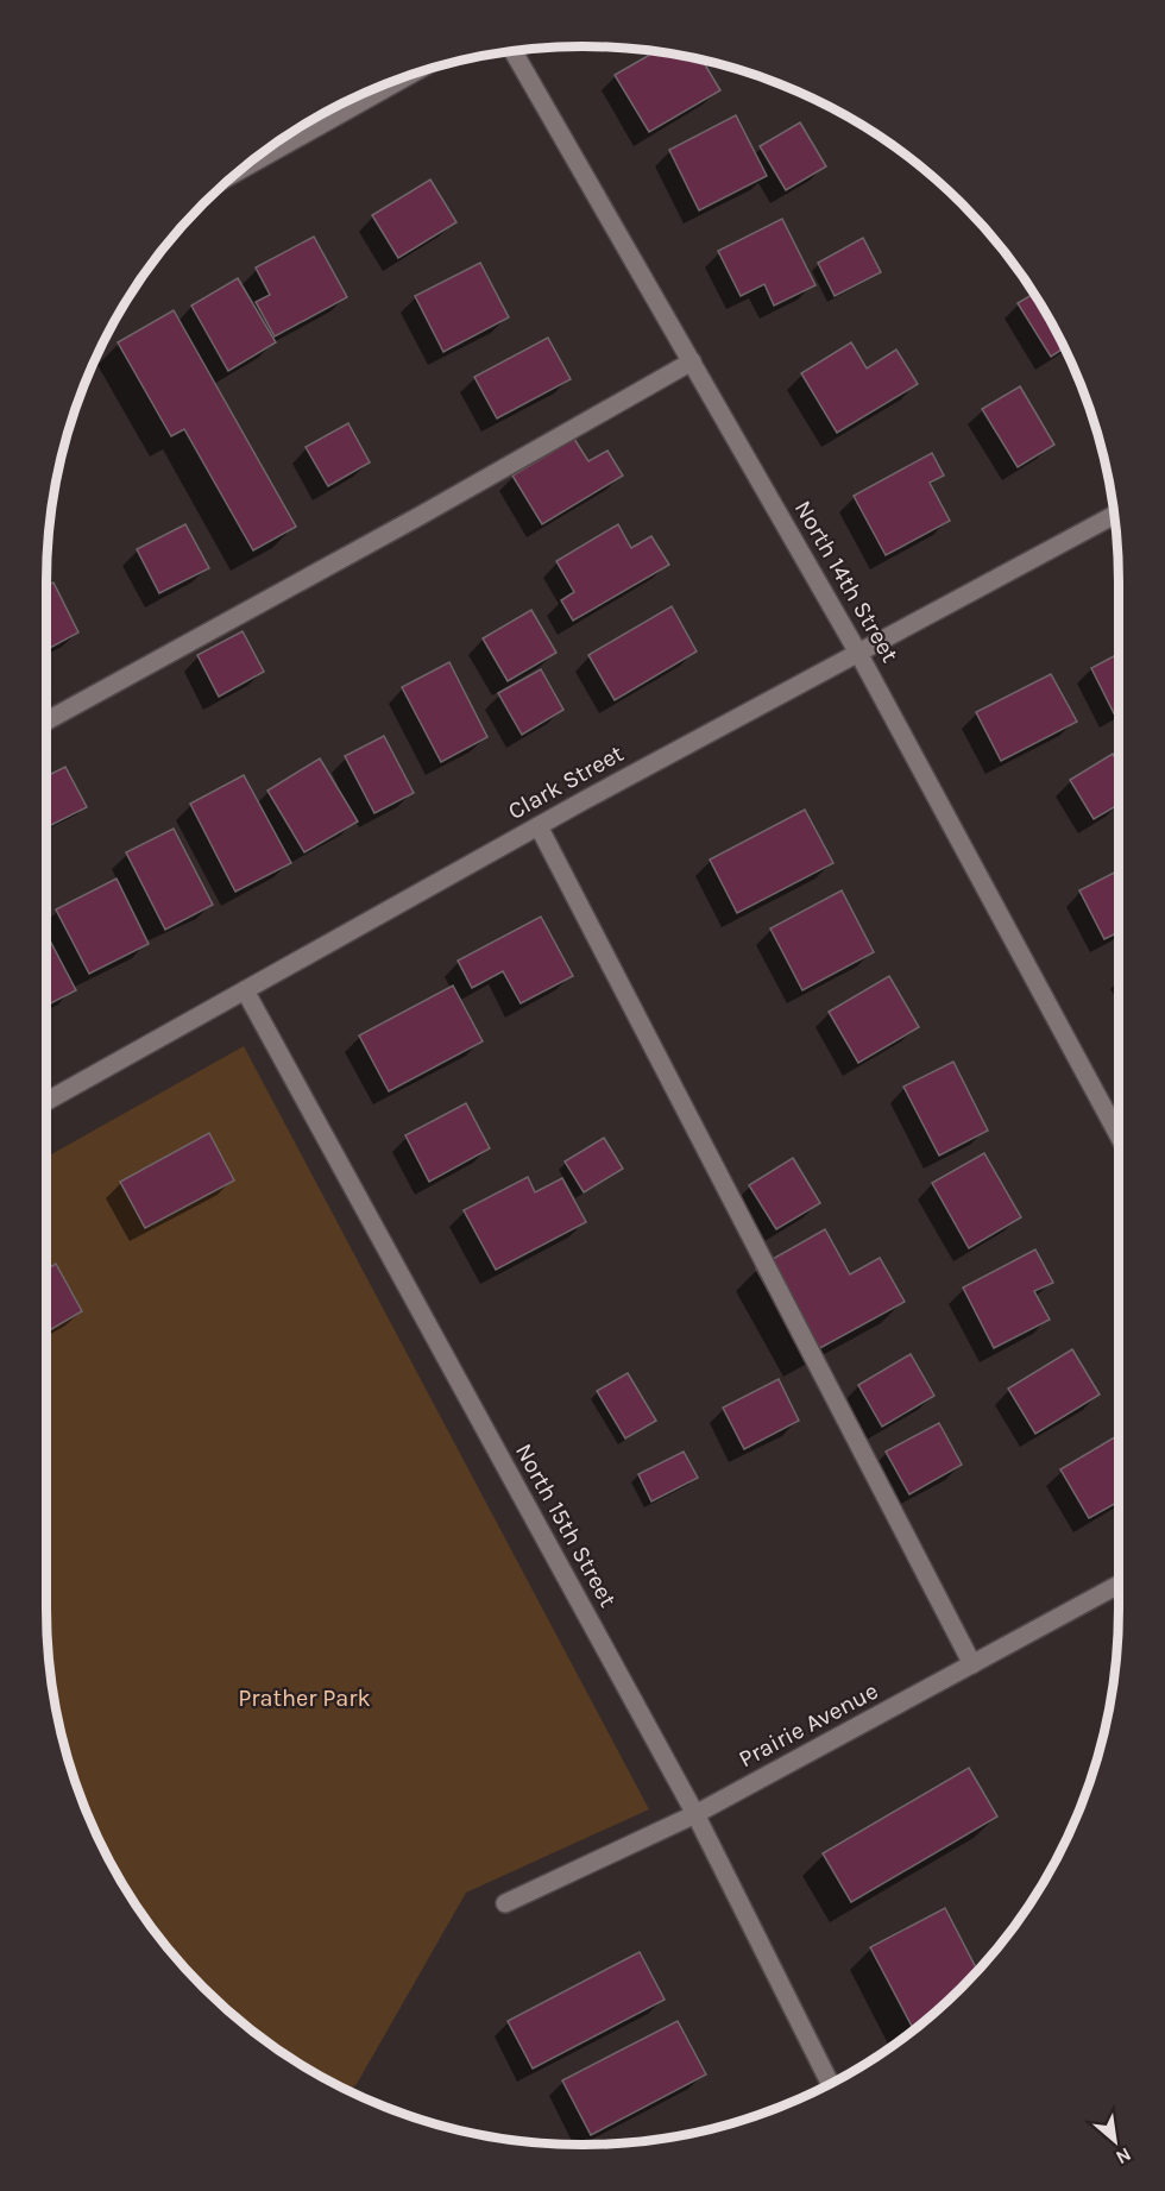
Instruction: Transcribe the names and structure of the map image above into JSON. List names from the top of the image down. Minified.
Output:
{"streets":{"street":["North 14th Street","Clark Street","North 15th Street","Prairie Avenue"]},"crossings":[["North 14th Street","Clark Street"],["Clark Street","North 15th Street"],["North 15th Street","Prairie Avenue"]],"parks":["Prather Park"],"north":"bottom right"}
